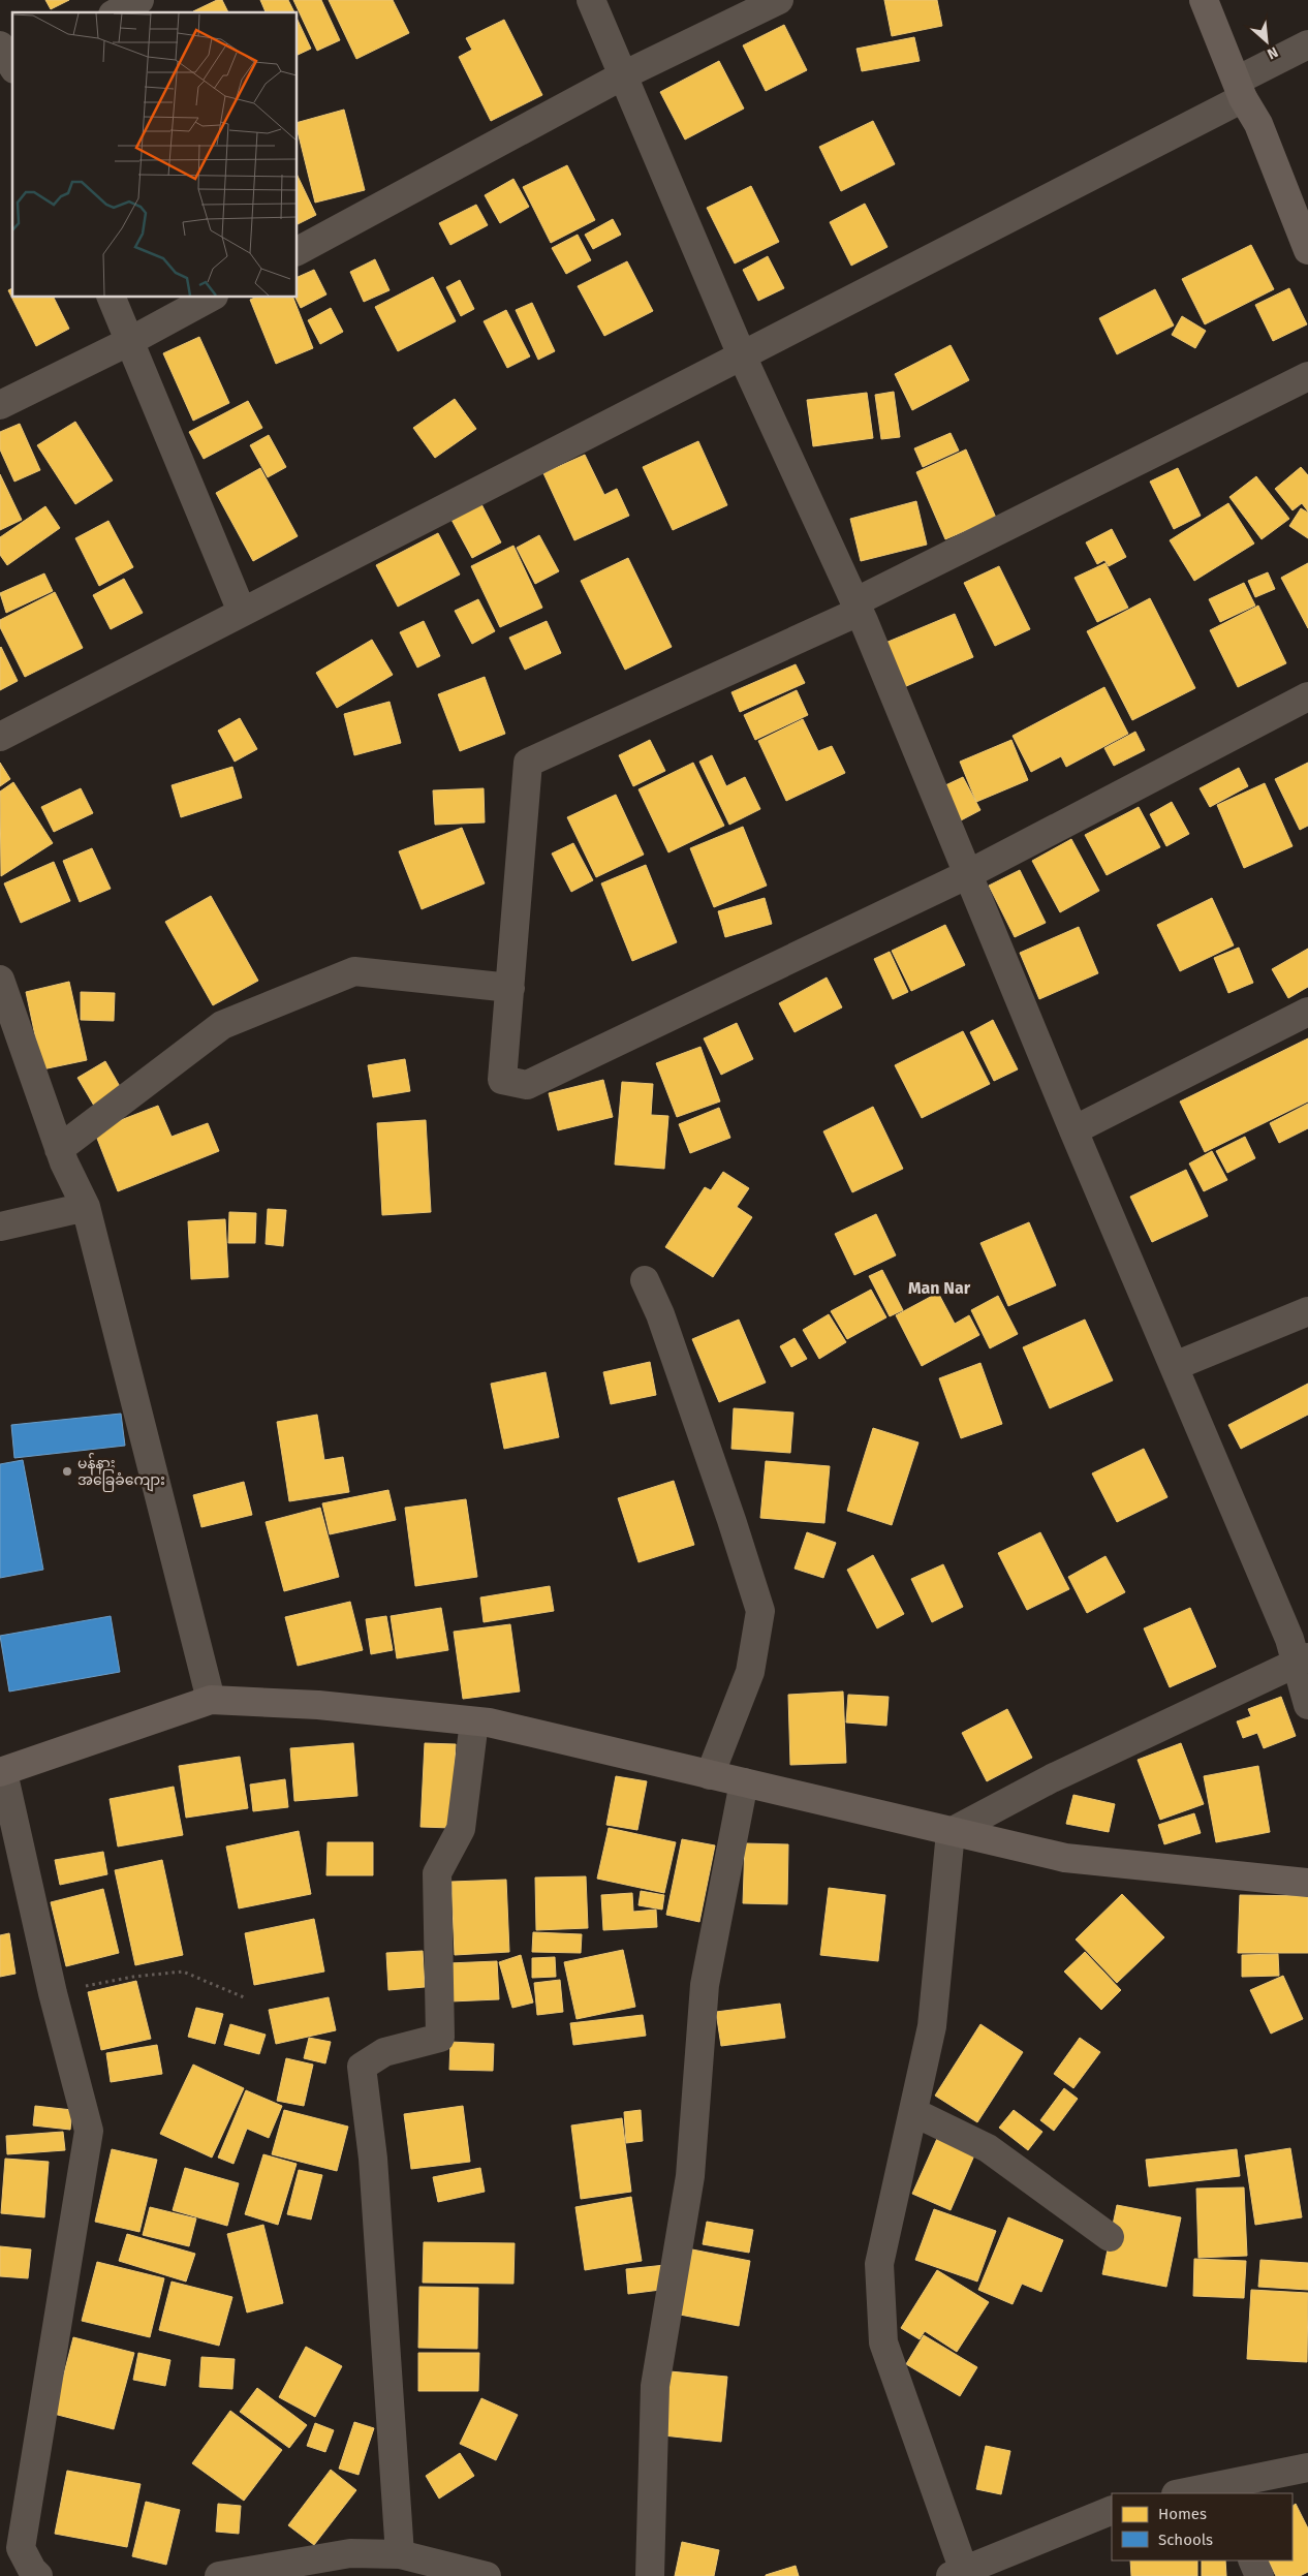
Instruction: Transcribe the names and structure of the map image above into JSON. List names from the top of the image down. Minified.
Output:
{"districts":["Man Nar"],"places":["မန်နား အခြေခံကျေား"],"legend":["Homes","Schools"],"north":"bottom right"}
